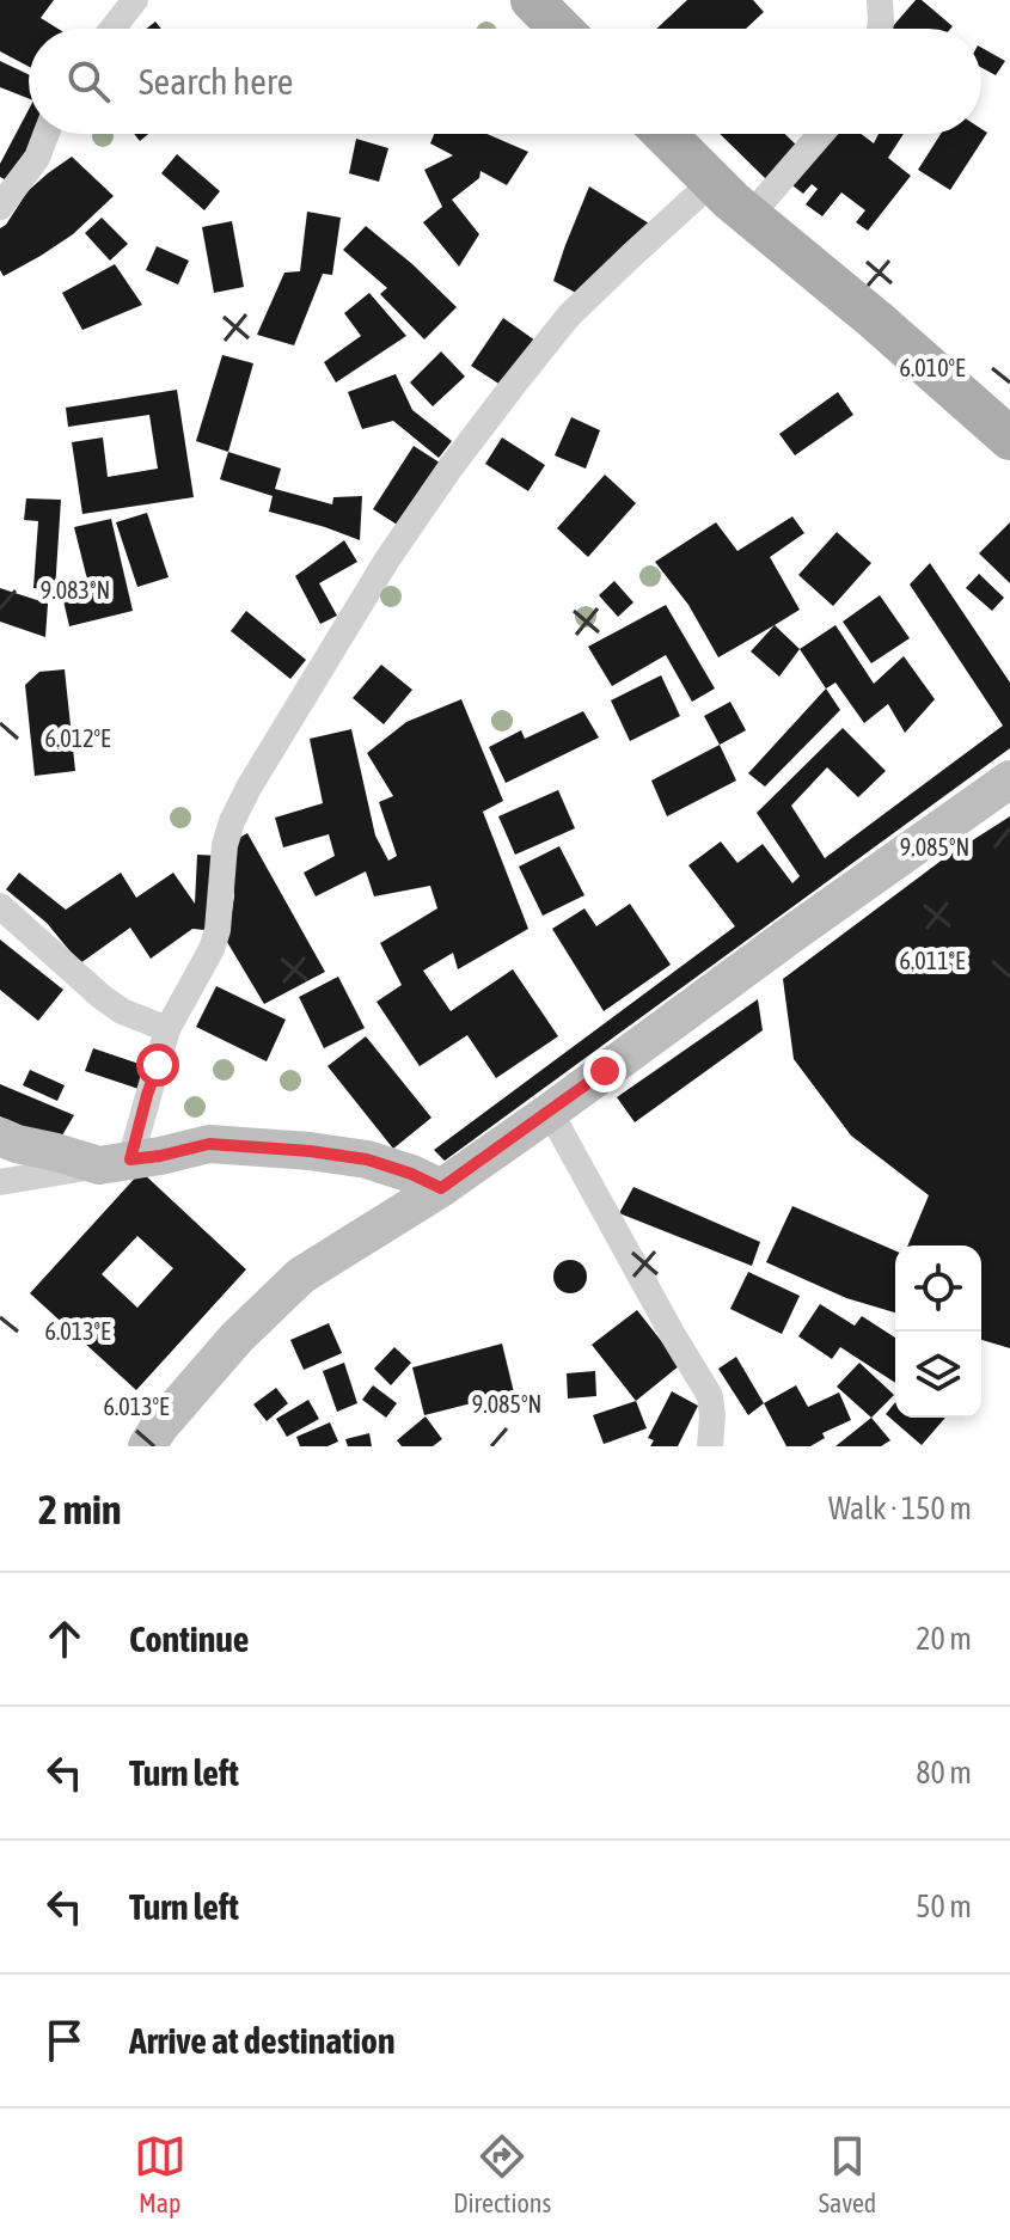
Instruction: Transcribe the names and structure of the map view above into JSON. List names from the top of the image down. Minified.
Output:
{"page":{"search":"Search here","heading":["2 min","Walk · 150 m"],"list":[["Continue","20 m"],["Turn left","80 m"],["Turn left","50 m"],"Arrive at destination"],"nav":["Map","Directions","Saved"]},"coordinates":["6.010°E","9.083°N","6.012°E","9.085°N","6.011°E","6.013°E"]}
